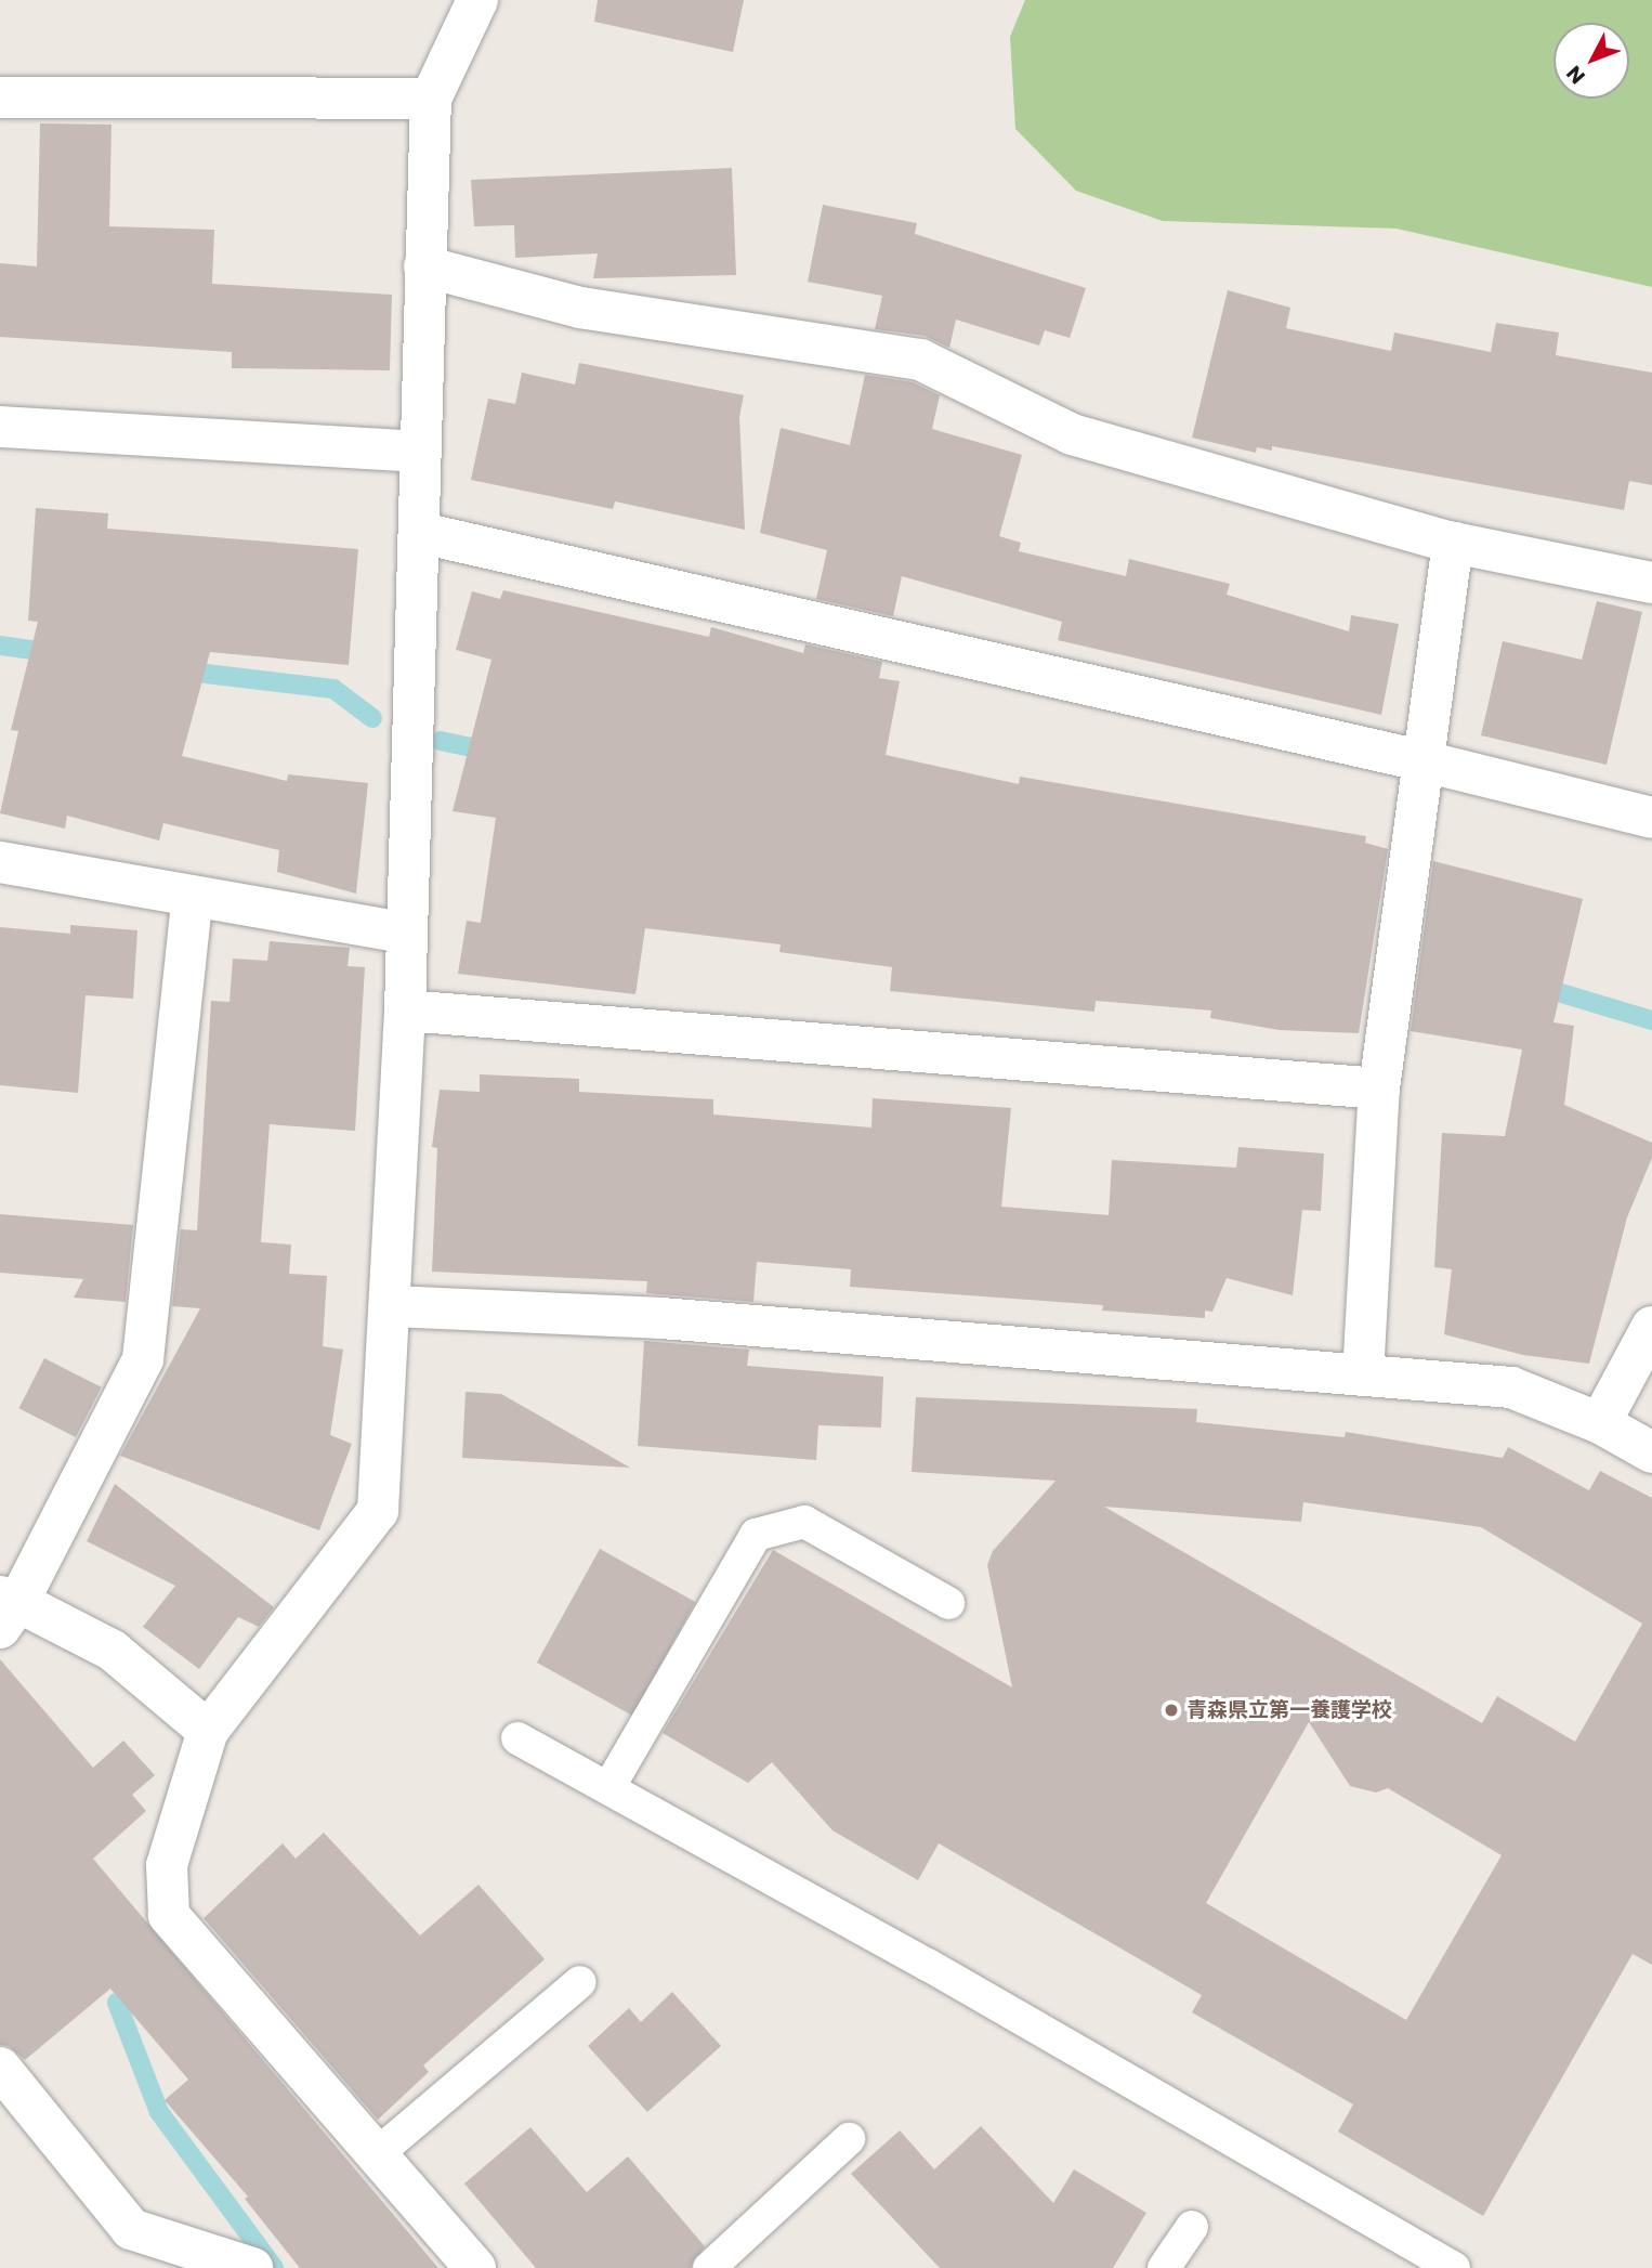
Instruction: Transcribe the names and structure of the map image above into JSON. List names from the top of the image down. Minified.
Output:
{"places":["青森県立第一養護学校"],"north":"bottom left"}
